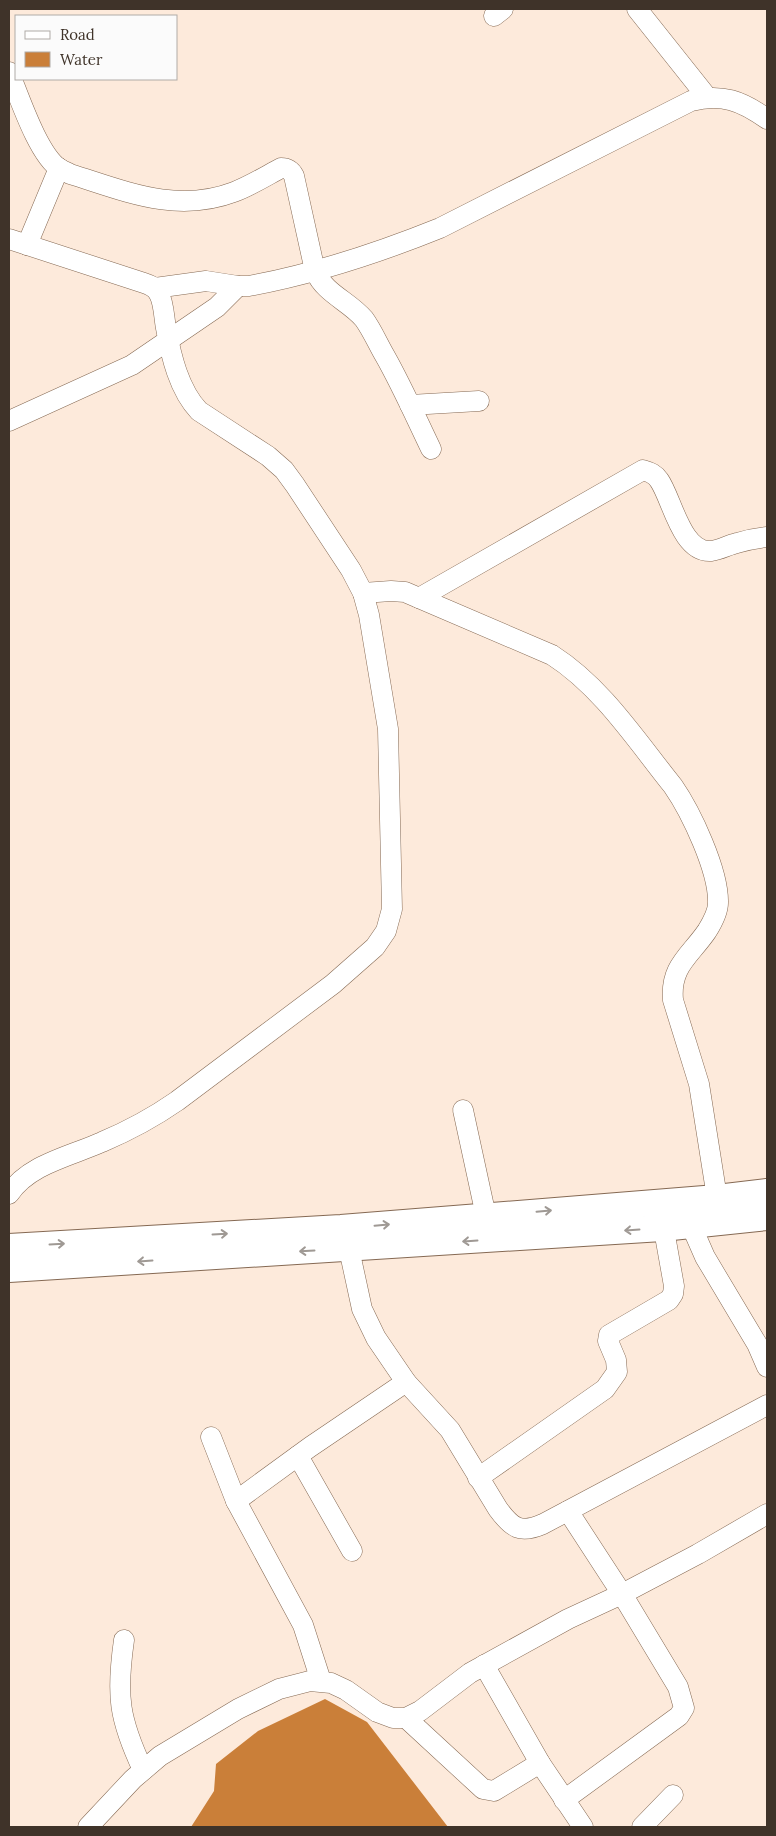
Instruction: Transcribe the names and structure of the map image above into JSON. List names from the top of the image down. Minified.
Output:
{"legend":["Road","Water"]}
